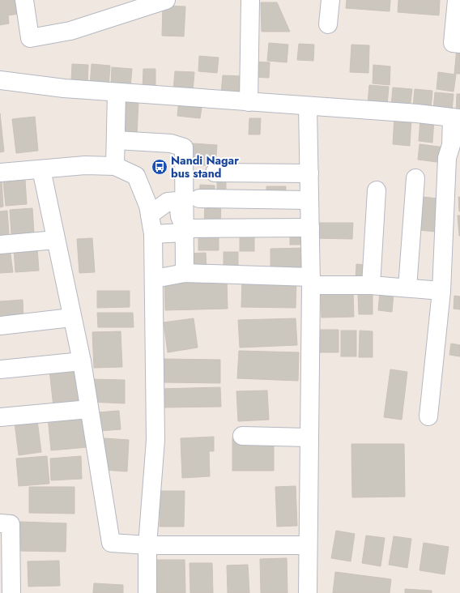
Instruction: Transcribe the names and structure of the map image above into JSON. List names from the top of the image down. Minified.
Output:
{"places":{"bus stop":["Nandi Nagar bus stand"]}}
